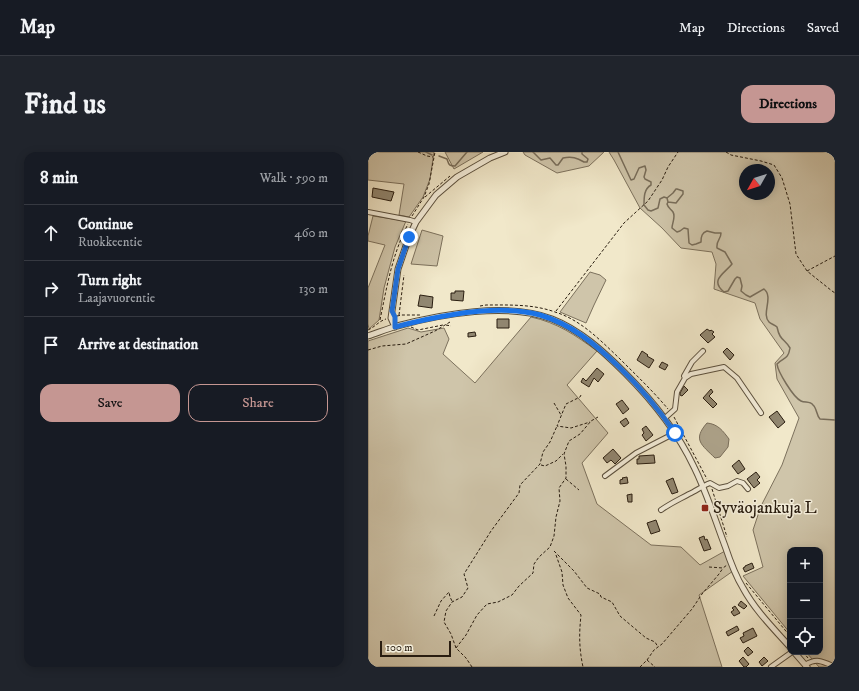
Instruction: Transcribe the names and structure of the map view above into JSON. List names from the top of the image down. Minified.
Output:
{"places":{"transit":["Syväojankuja L"]},"scale_bar":"100 m","north":"bottom left","page":{"header":"Map","nav":["Map","Directions","Saved"],"buttons":["Directions",["Save","Share"]],"title":"Find us","heading":["8 min","Walk · 590 m"],"list":[["Continue","Ruokkeentie","460 m"],["Turn right","Laajavuorentie","130 m"],"Arrive at destination"],"map_buttons":["+","−"],"scale":"100 m"}}
